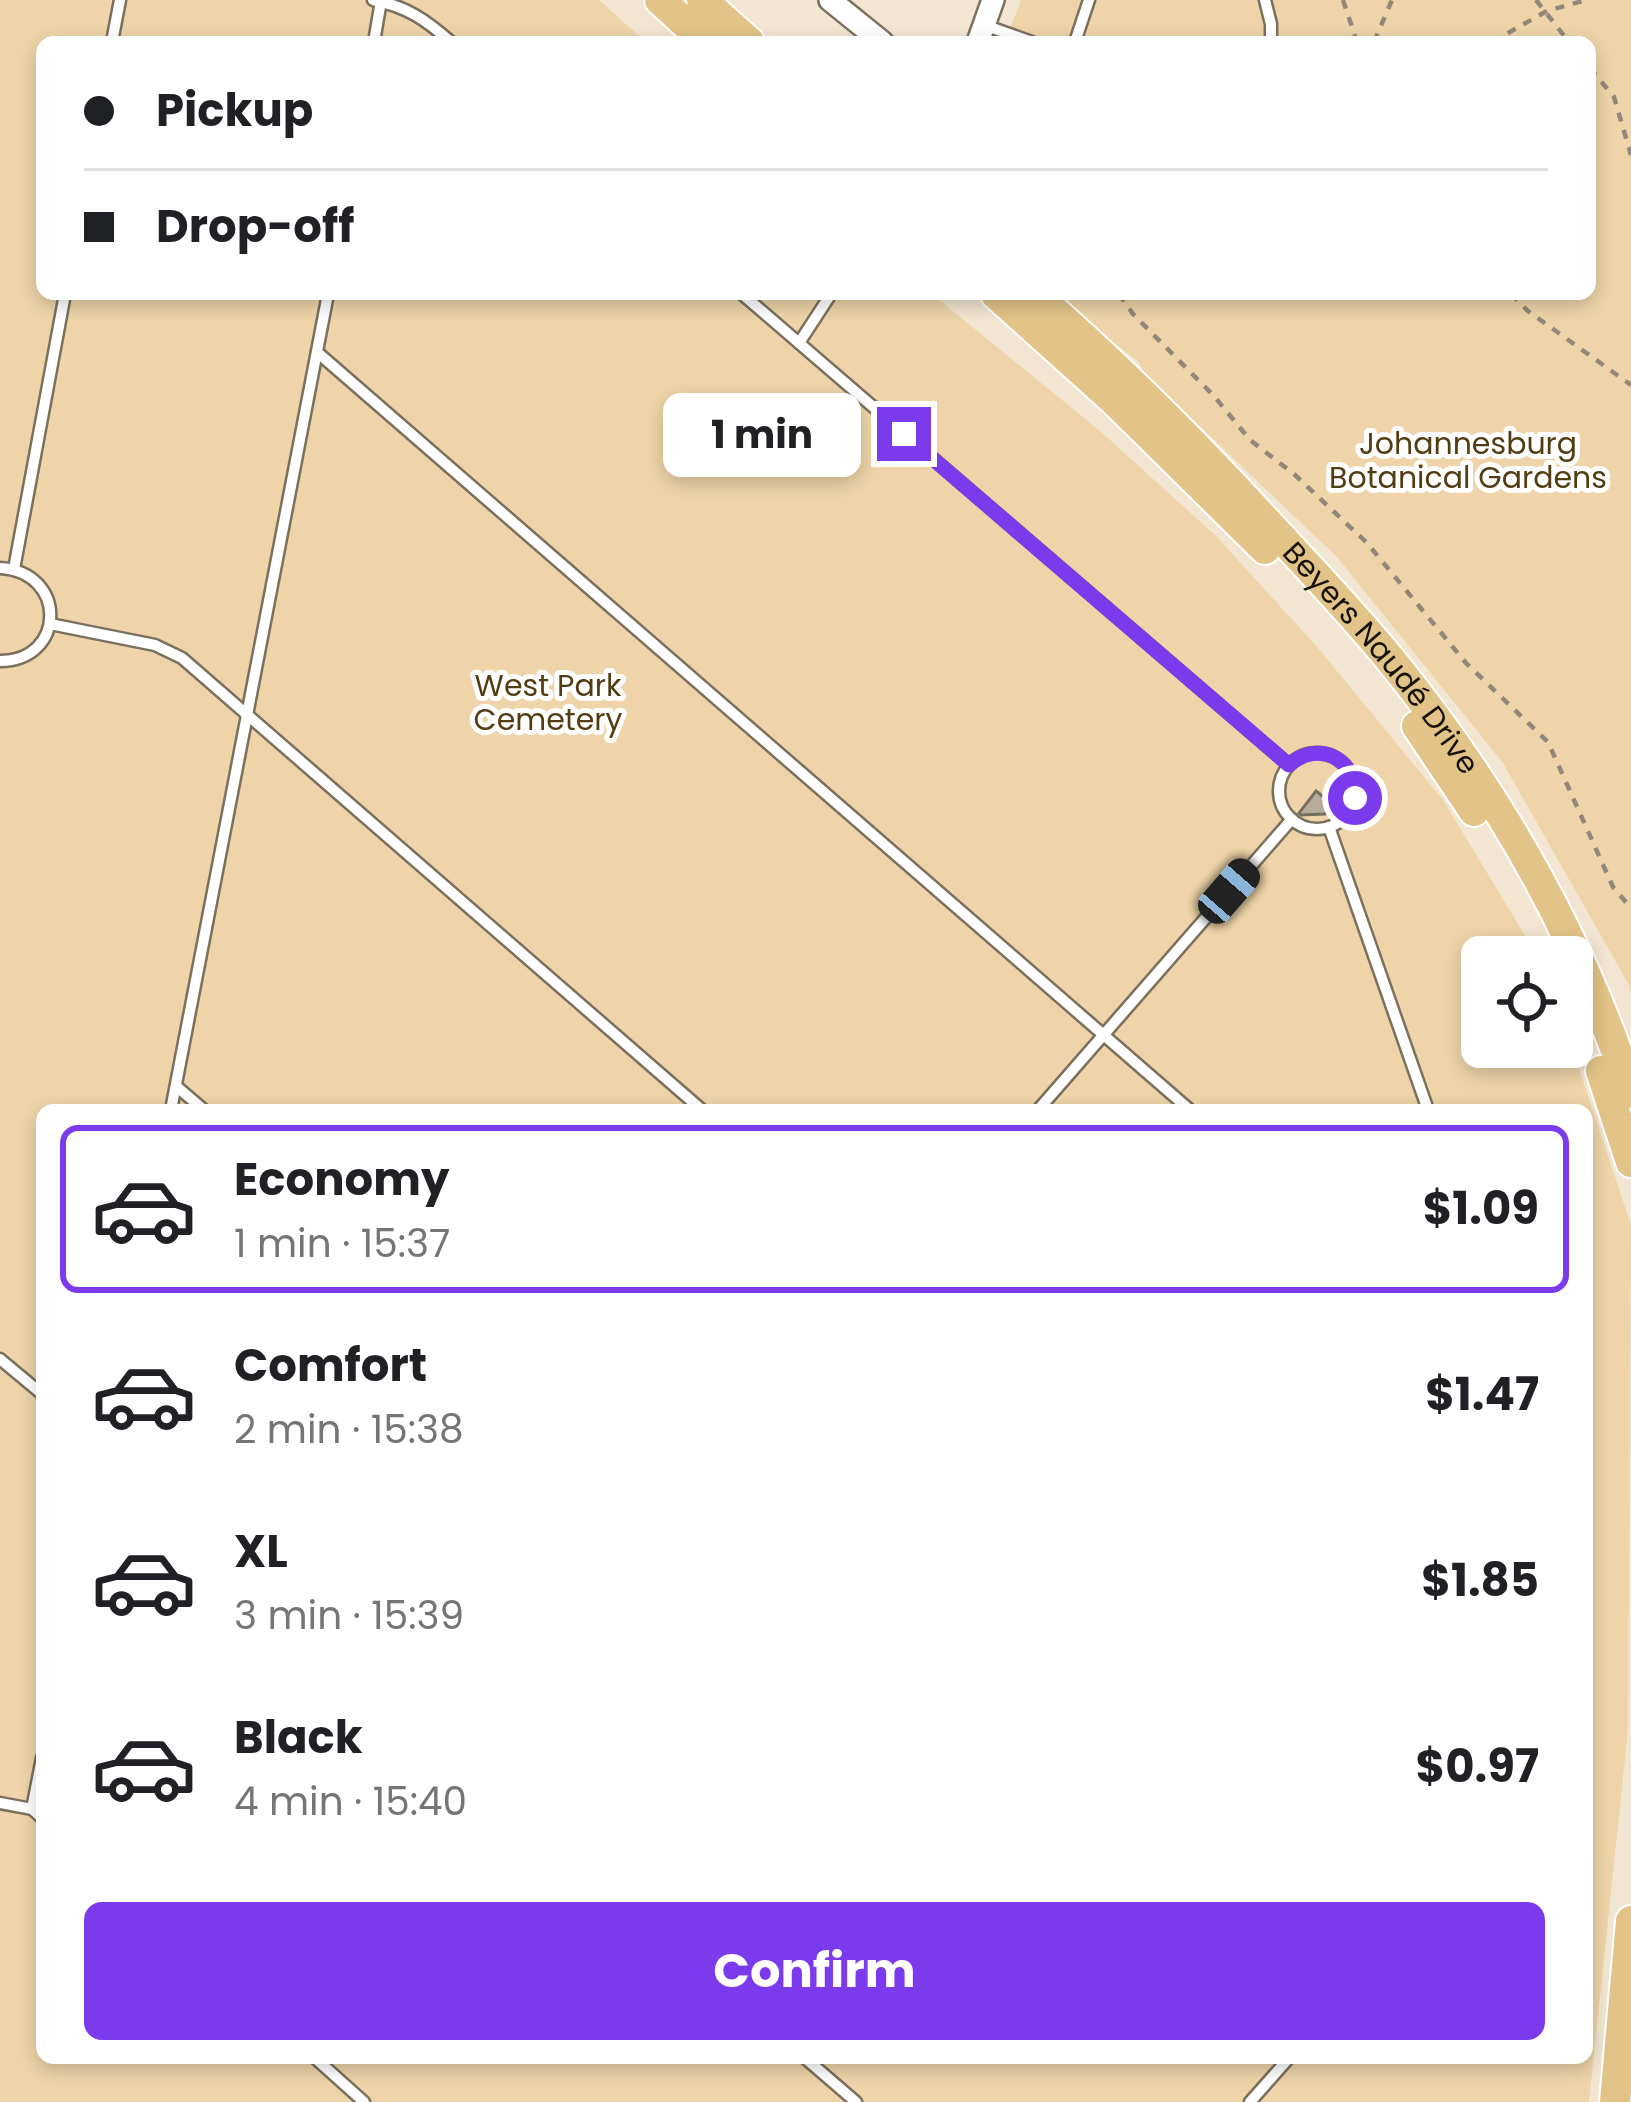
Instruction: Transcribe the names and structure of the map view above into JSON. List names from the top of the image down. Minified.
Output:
{"streets":{"main road":["Beyers Naudé Drive"]},"parks":["Johannesburg Botanical Gardens","West Park Cemetery"],"page":{"banner":["Pickup","Drop-off"],"bubble":"1 min","list":[{"name":"Economy","note":"1 min · 15:37","value":"$1.09"},{"name":"Comfort","note":"2 min · 15:38","value":"$1.47"},{"name":"XL","note":"3 min · 15:39","value":"$1.85"},{"name":"Black","note":"4 min · 15:40","value":"$0.97"}],"buttons":"Confirm"}}
